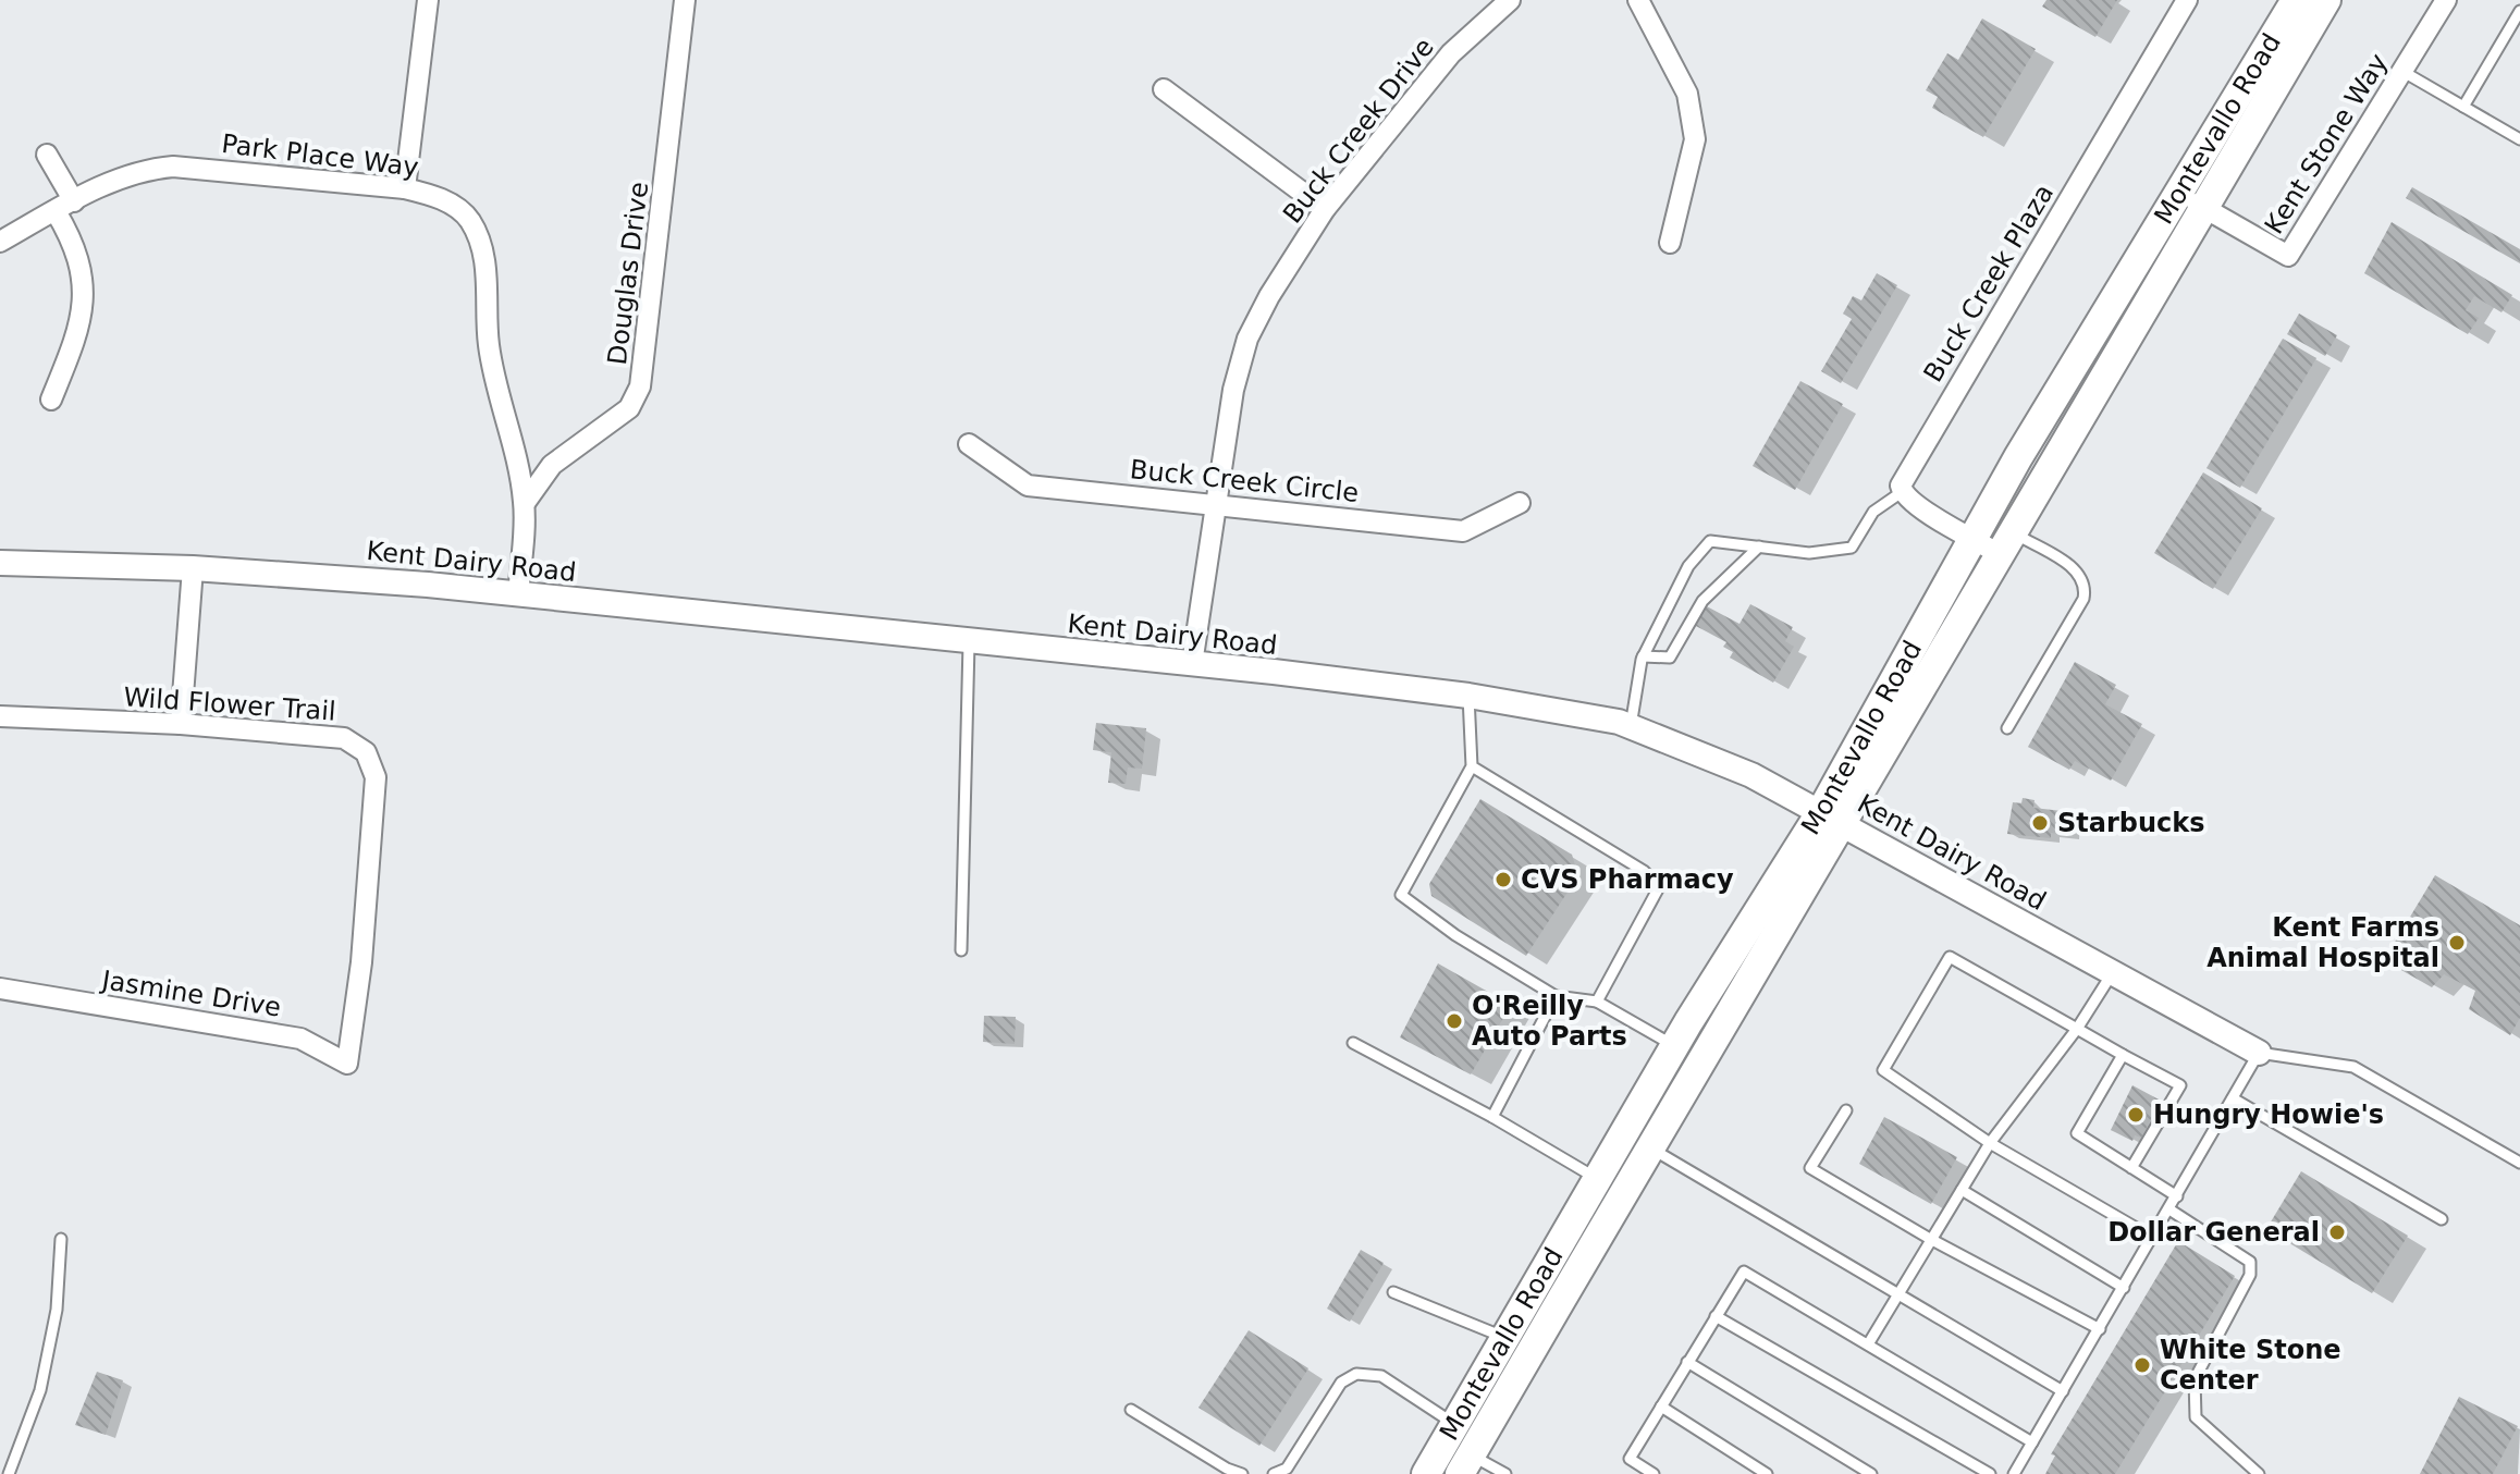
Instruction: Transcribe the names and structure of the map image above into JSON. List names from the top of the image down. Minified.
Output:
{"streets":{"main road":["Montevallo Road"],"street":["Buck Creek Drive","Kent Stone Way","Park Place Way","Douglas Drive","Buck Creek Plaza","Buck Creek Circle","Kent Dairy Road","Wild Flower Trail","Jasmine Drive"]},"crossings":[["Montevallo Road","Kent Stone Way"],["Montevallo Road","Kent Dairy Road"],["Buck Creek Drive","Buck Creek Circle"],["Buck Creek Drive","Kent Dairy Road"],["Park Place Way","Douglas Drive"],["Park Place Way","Kent Dairy Road"],["Wild Flower Trail","Jasmine Drive"]],"places":["Starbucks","CVS Pharmacy","Kent Farms Animal Hospital","O'Reilly Auto Parts","Hungry Howie's","Dollar General","White Stone Center"]}
